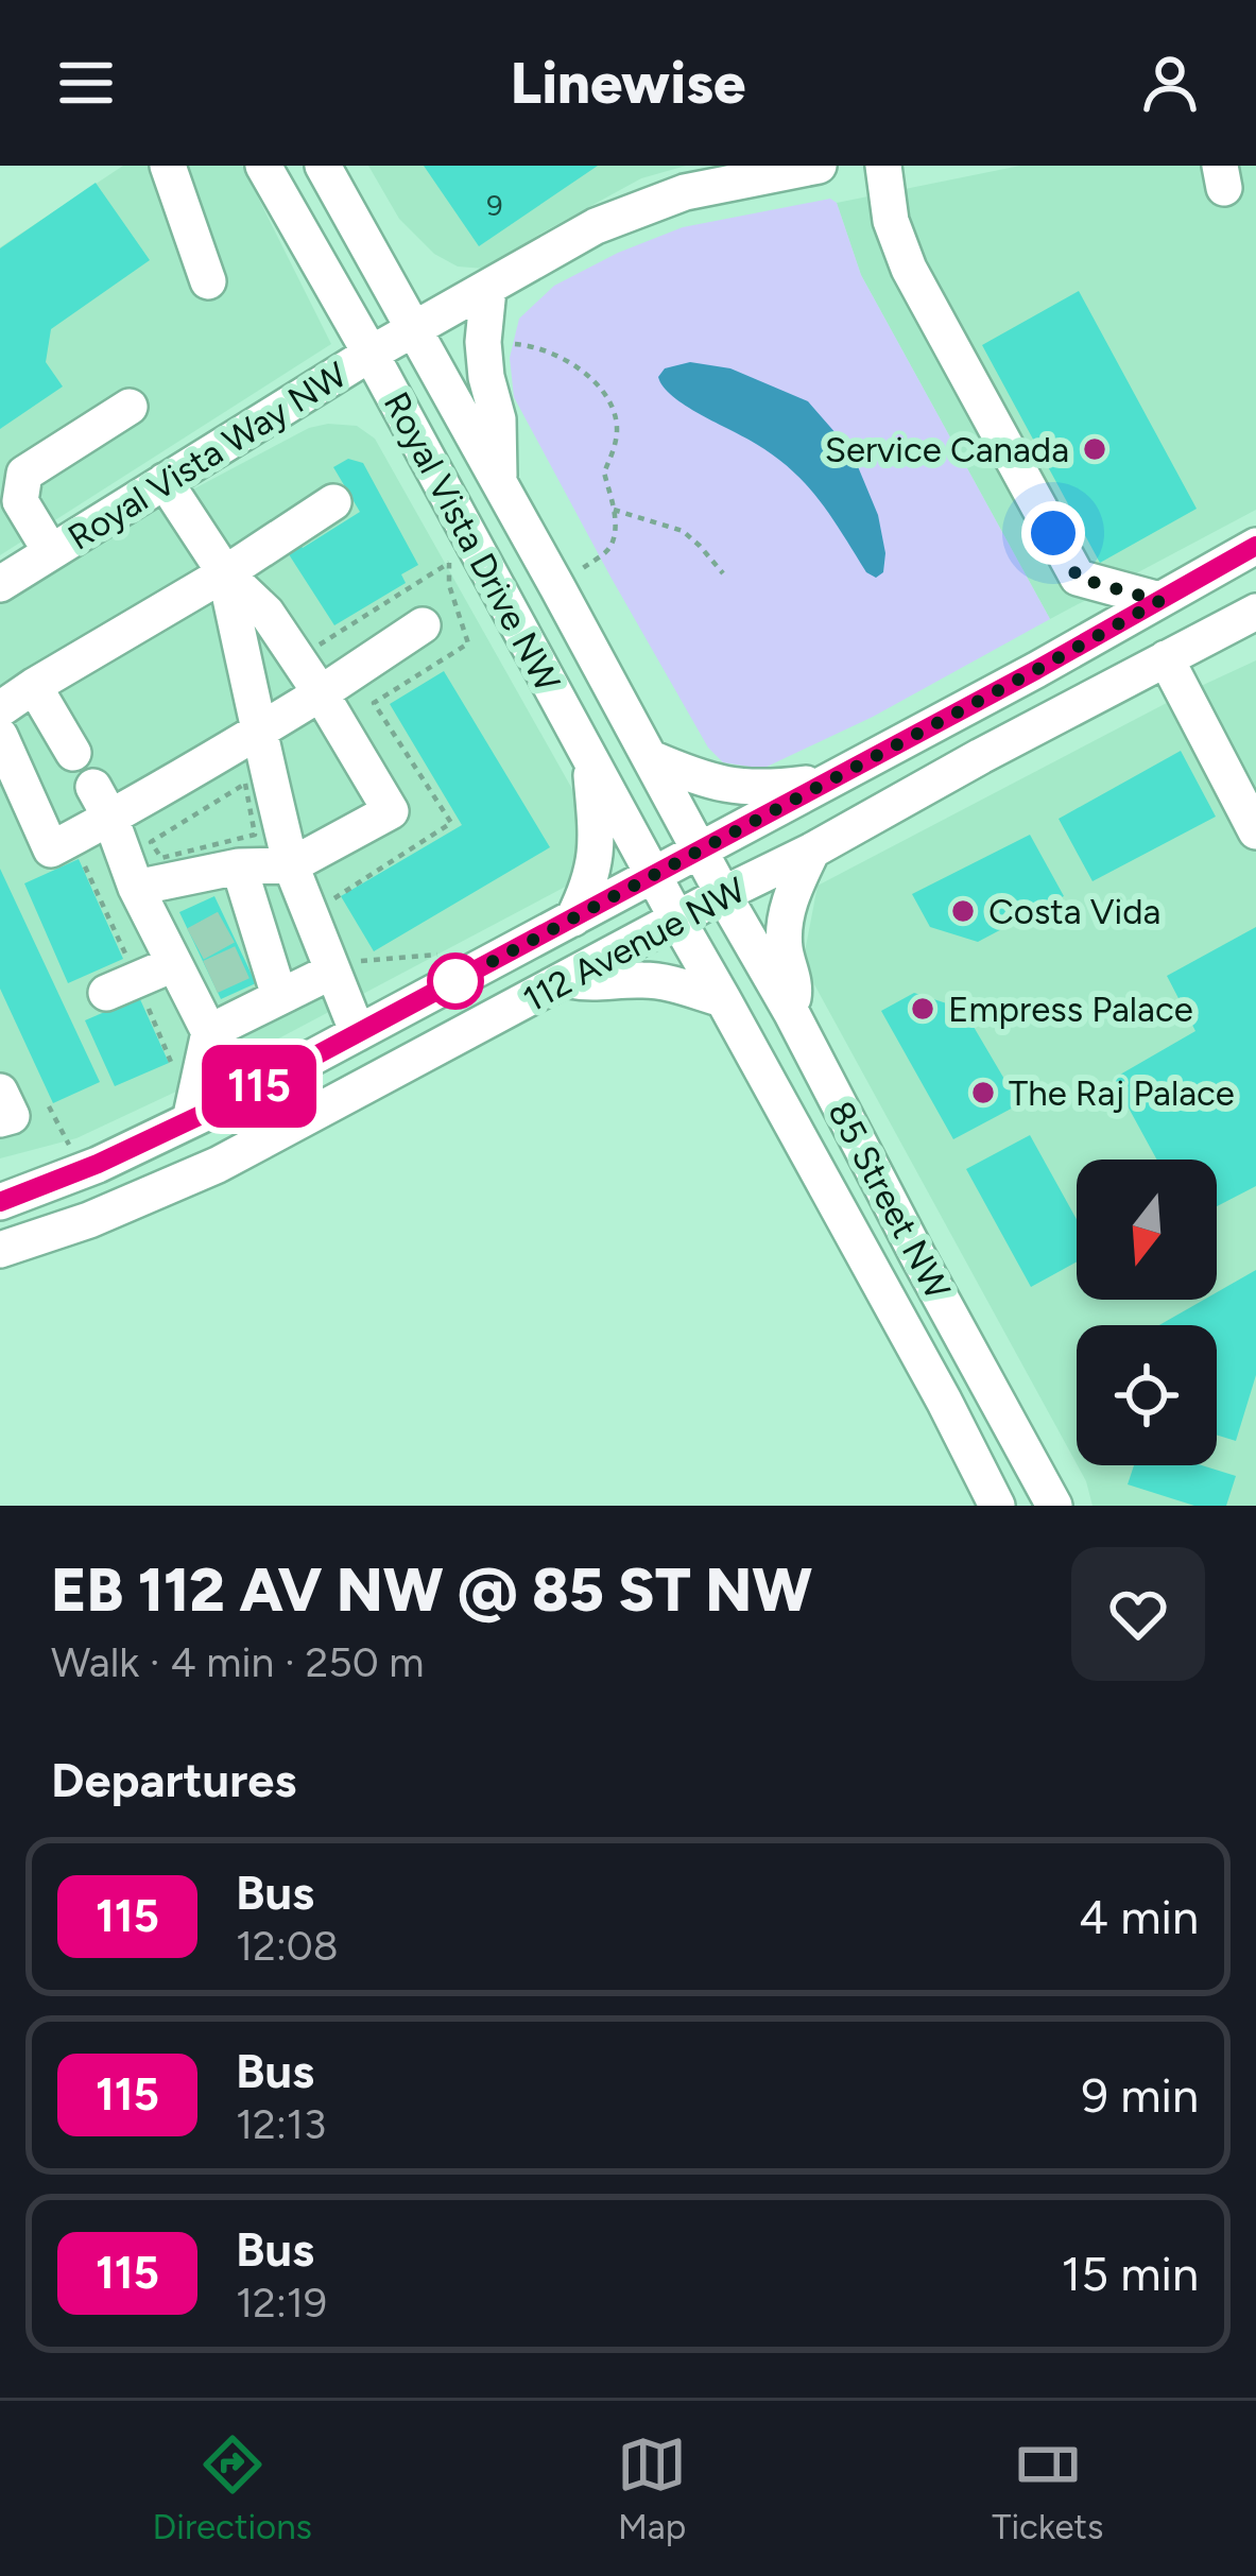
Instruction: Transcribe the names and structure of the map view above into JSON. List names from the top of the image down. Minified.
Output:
{"streets":{"street":["Royal Vista Way NW","Royal Vista Drive NW","112 Avenue NW","85 Street NW"]},"crossings":[["Royal Vista Way NW","Royal Vista Drive NW"],["Royal Vista Drive NW","112 Avenue NW"],["Royal Vista Drive NW","85 Street NW"],["112 Avenue NW","85 Street NW"]],"places":["Service Canada","Costa Vida","Empress Palace","The Raj Palace"],"lines":["bus line 115"],"house_numbers":["9"],"north":"bottom","page":{"header":"Linewise","on_map":"115","heading":[["EB 112 AV NW @ 85 ST NW","Walk · 4 min · 250 m"],"Departures"],"list":[{"mark":"115","name":"Bus","note":"12:08","value":"4 min"},{"mark":"115","name":"Bus","note":"12:13","value":"9 min"},{"mark":"115","name":"Bus","note":"12:19","value":"15 min"}],"tabs":["Directions","Map","Tickets"]}}
